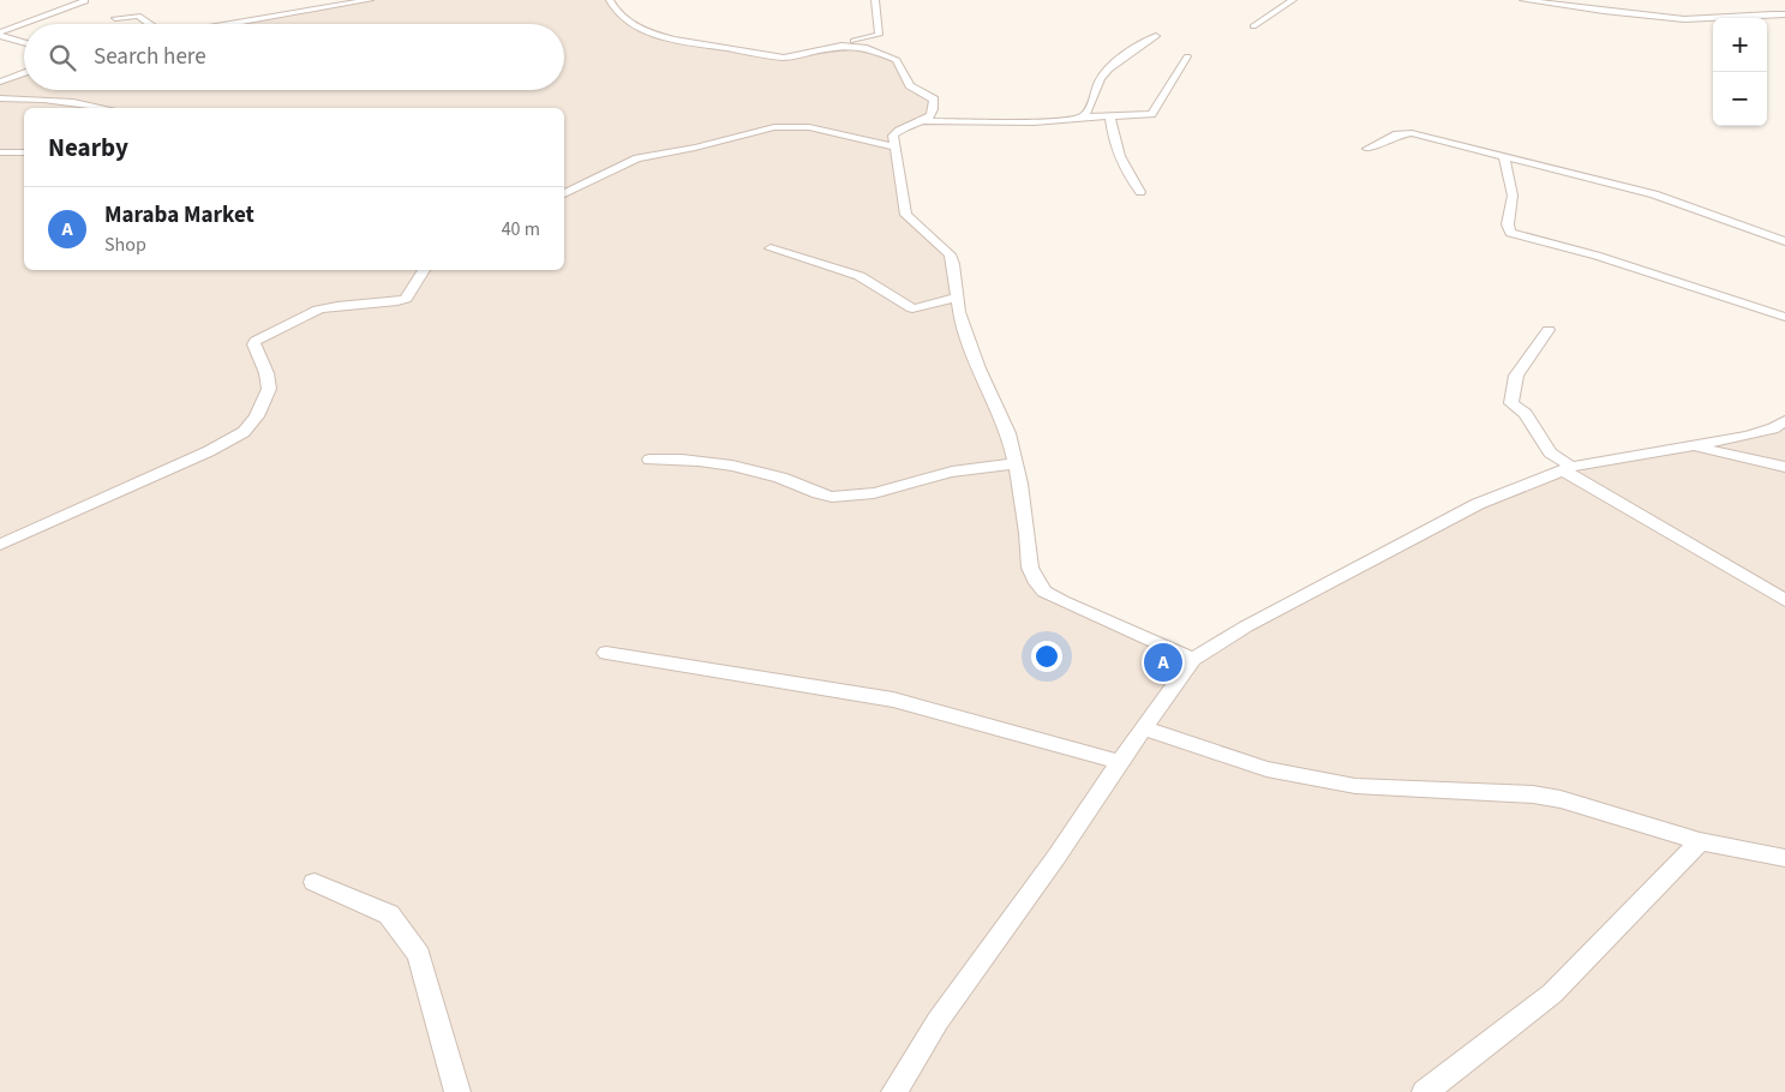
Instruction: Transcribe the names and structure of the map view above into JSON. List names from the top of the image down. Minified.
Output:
{"page":{"map_buttons":["+","−"],"search":"Search here","heading":"Nearby","list":[{"mark":"A","name":"Maraba Market","note":"Shop","value":"40 m"}],"pins":"A"}}
